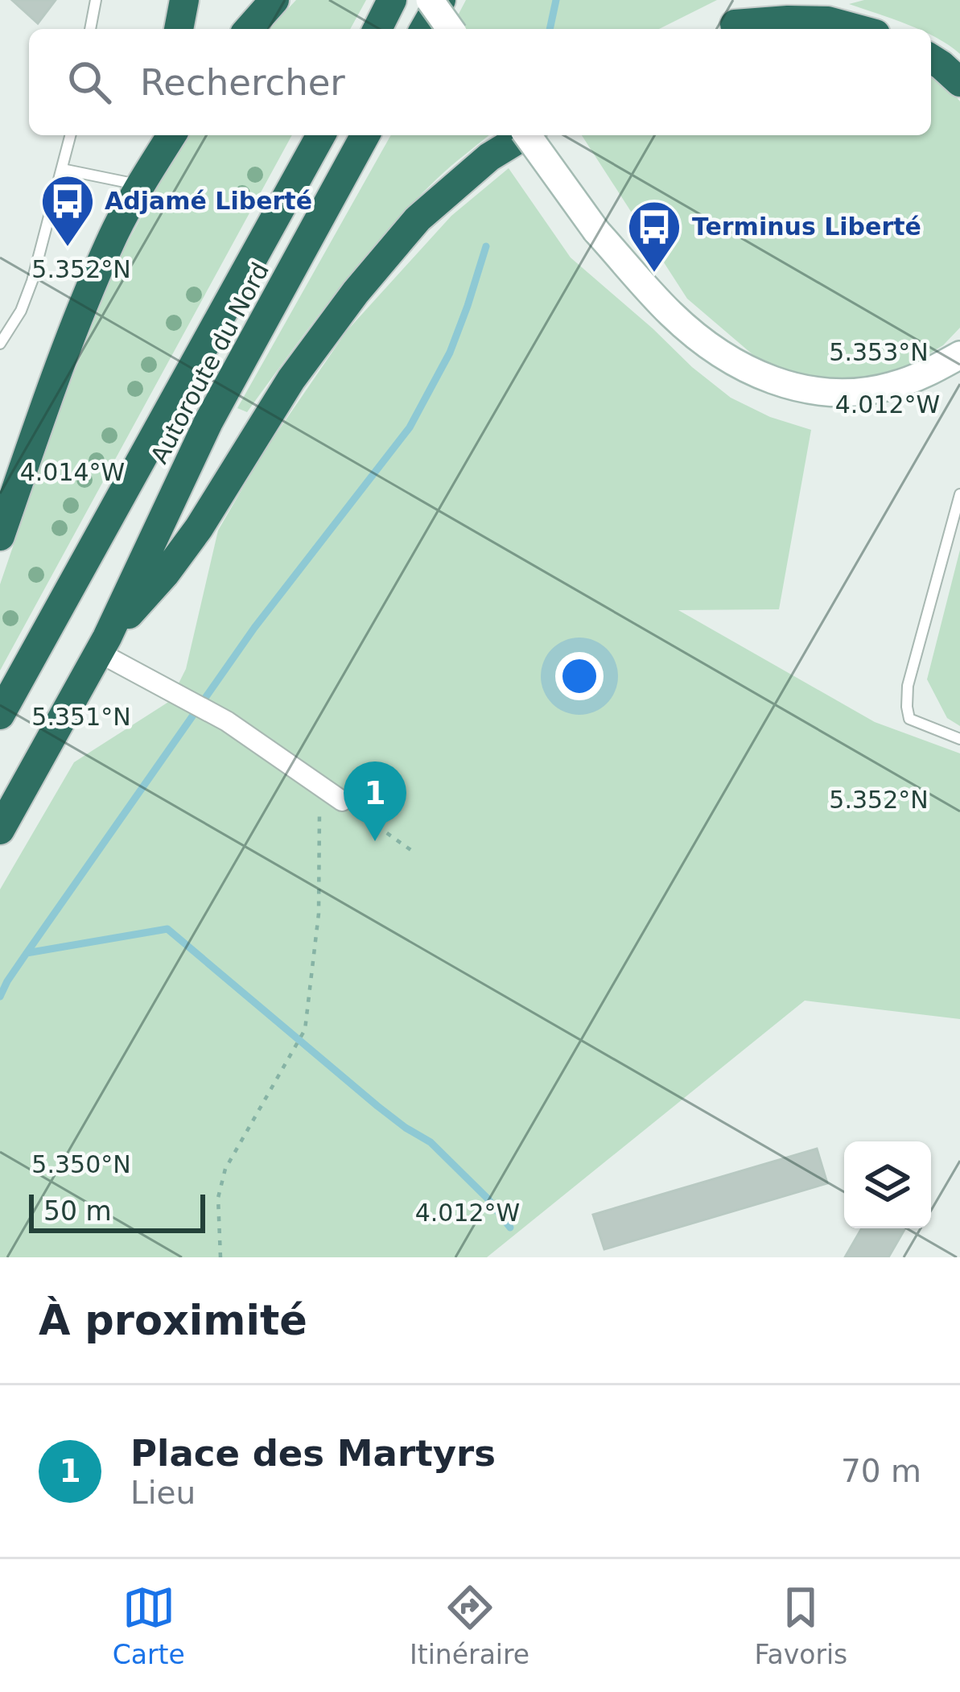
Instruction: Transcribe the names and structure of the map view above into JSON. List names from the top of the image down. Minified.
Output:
{"streets":{"highway":["Autoroute du Nord"]},"places":{"bus stop":["Adjamé Liberté","Terminus Liberté"]},"scale_bar":"50 m","page":{"search":"Rechercher","pins":"1","scale":"50 m","heading":"À proximité","list":[{"mark":"1","name":"Place des Martyrs","note":"Lieu","value":"70 m"}],"nav":["Carte","Itinéraire","Favoris"]},"coordinates":["5.352°N","5.353°N","4.012°W","4.014°W","5.351°N","5.350°N"]}
